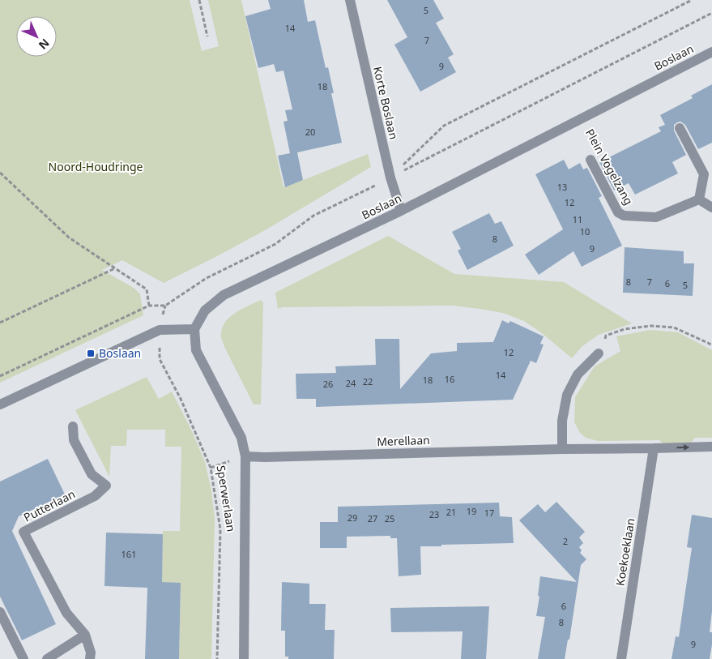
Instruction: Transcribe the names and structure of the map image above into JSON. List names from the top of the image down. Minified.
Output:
{"streets":{"street":["Boslaan","Korte Boslaan","Plein Vogelzang","Merellaan","Sperwerlaan","Putterlaan","Koekoeklaan"]},"crossings":[["Boslaan","Korte Boslaan"],["Boslaan","Sperwerlaan"],["Merellaan","Sperwerlaan"],["Merellaan","Koekoeklaan"]],"parks":["Noord-Houdringe"],"places":{"transit":["Boslaan"]},"house_numbers":["5","14","7","9","18","20","13","12","11","10","8","9","8","7","6","5","12","14","16","18","22","24","26","19","21","17","23","29","27","25","2","161","6","8","9"],"north":"bottom right"}
